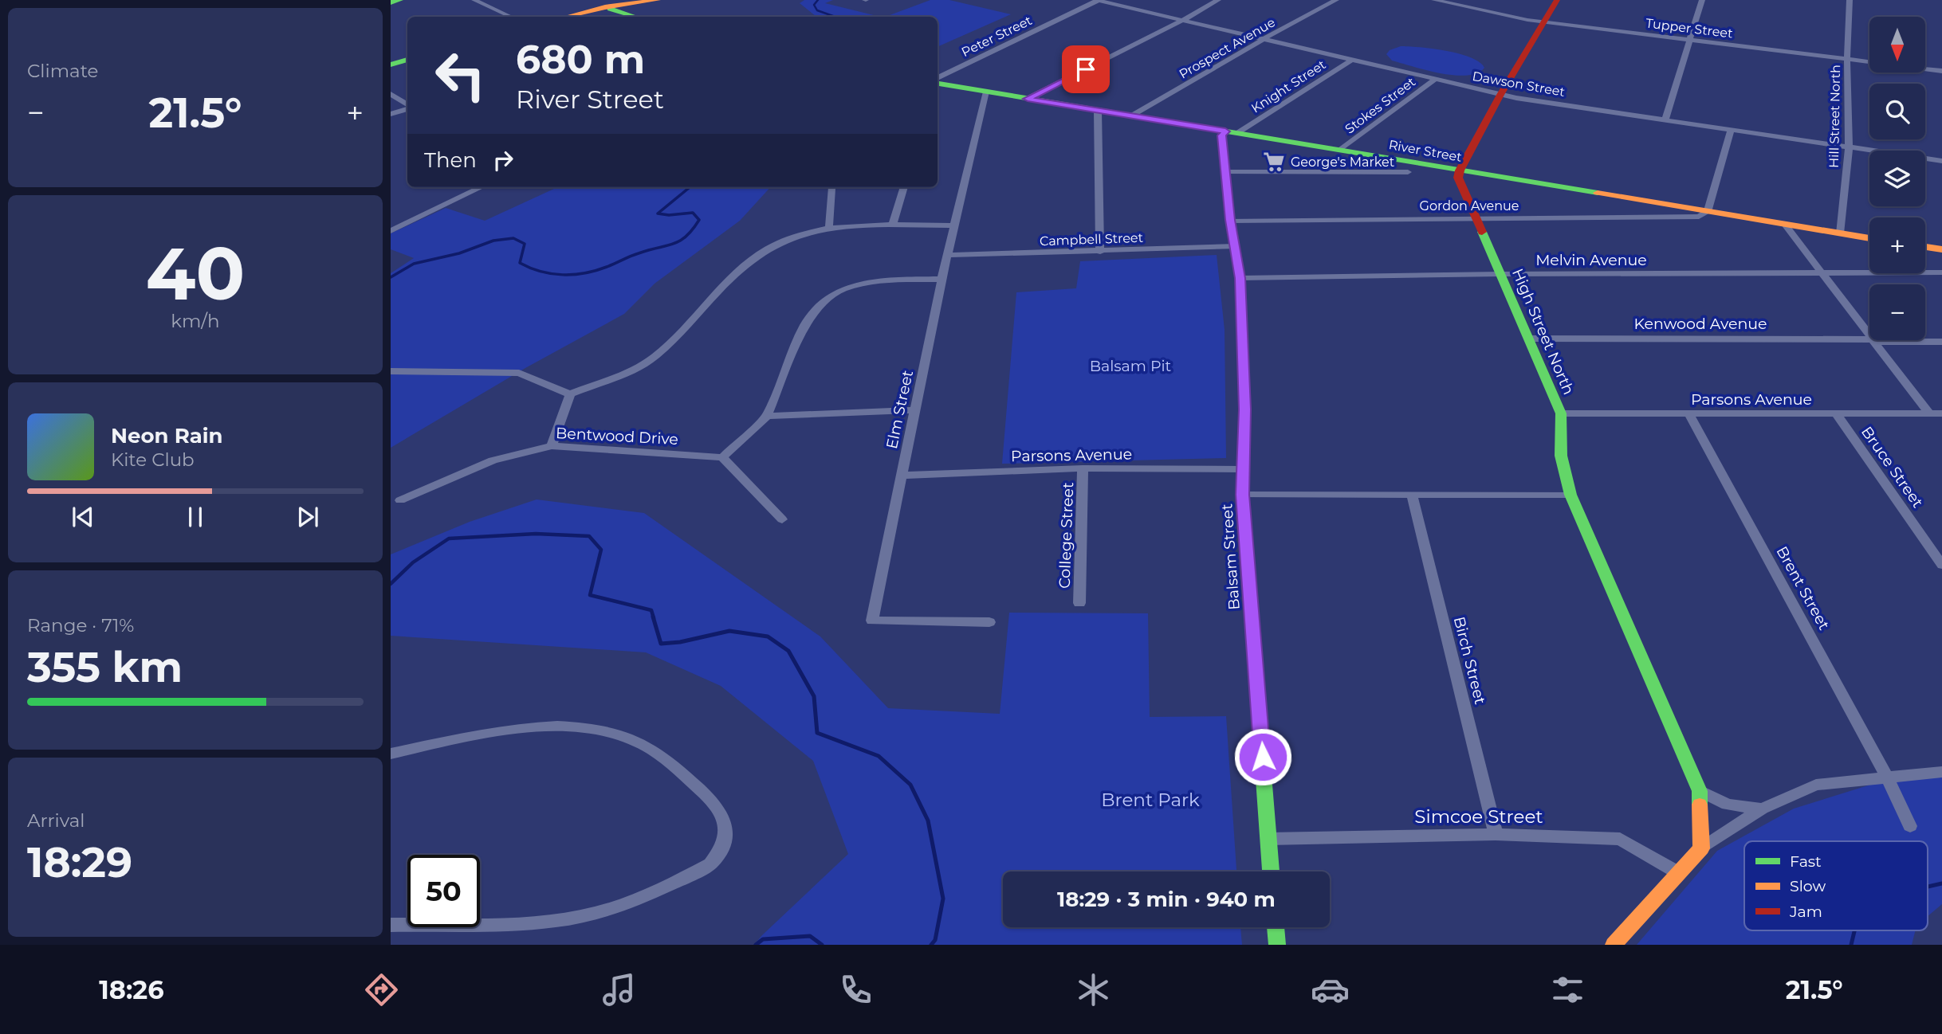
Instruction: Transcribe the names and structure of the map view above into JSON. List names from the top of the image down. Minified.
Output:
{"streets":{"main road":["River Street","High Street North","Balsam Street"],"street":["Tupper Street","Peter Street","Prospect Avenue","Dawson Street","Knight Street","Stokes Street","Hill Street North","Gordon Avenue","Campbell Street","Melvin Avenue","Kenwood Avenue","Parsons Avenue","Elm Street","Bentwood Drive","Bruce Street","College Street","Brent Street","Birch Street","Simcoe Street"]},"crossings":[["Tupper Street","Hill Street North"],["Peter Street","Dawson Street"],["Prospect Avenue","Dawson Street"],["Prospect Avenue","River Street"],["Dawson Street","Knight Street"],["Dawson Street","Stokes Street"],["Dawson Street","Hill Street North"],["Knight Street","River Street"],["Knight Street","Balsam Street"],["Stokes Street","River Street"],["Hill Street North","River Street"],["River Street","Gordon Avenue"],["River Street","High Street North"],["River Street","Elm Street"],["River Street","Balsam Street"],["Gordon Avenue","High Street North"],["Gordon Avenue","Balsam Street"],["Campbell Street","Elm Street"],["Campbell Street","Balsam Street"],["Melvin Avenue","High Street North"],["Melvin Avenue","Balsam Street"],["Kenwood Avenue","High Street North"],["High Street North","Parsons Avenue"],["Parsons Avenue","Elm Street"],["Parsons Avenue","Bruce Street"],["Parsons Avenue","College Street"],["Parsons Avenue","Balsam Street"],["Parsons Avenue","Brent Street"],["Balsam Street","Simcoe Street"],["Birch Street","Simcoe Street"]],"parks":["Balsam Pit","Brent Park"],"places":{"supermarket":["George's Market"]},"legend":["Fast","Slow","Jam"],"north":"bottom","page":{"tile":["Climate",["40","km/h"],["Range · 71%","355 km"],["Arrival","18:29"]],"map_buttons":["+","−"],"turn":["680 m","River Street"],"heat":["−","21.5°","+"],"then":"Then","song":["Neon Rain","Kite Club"],"limit":"50","trip":"18:29 · 3 min · 940 m","tabs":["18:26","21.5°"]}}
